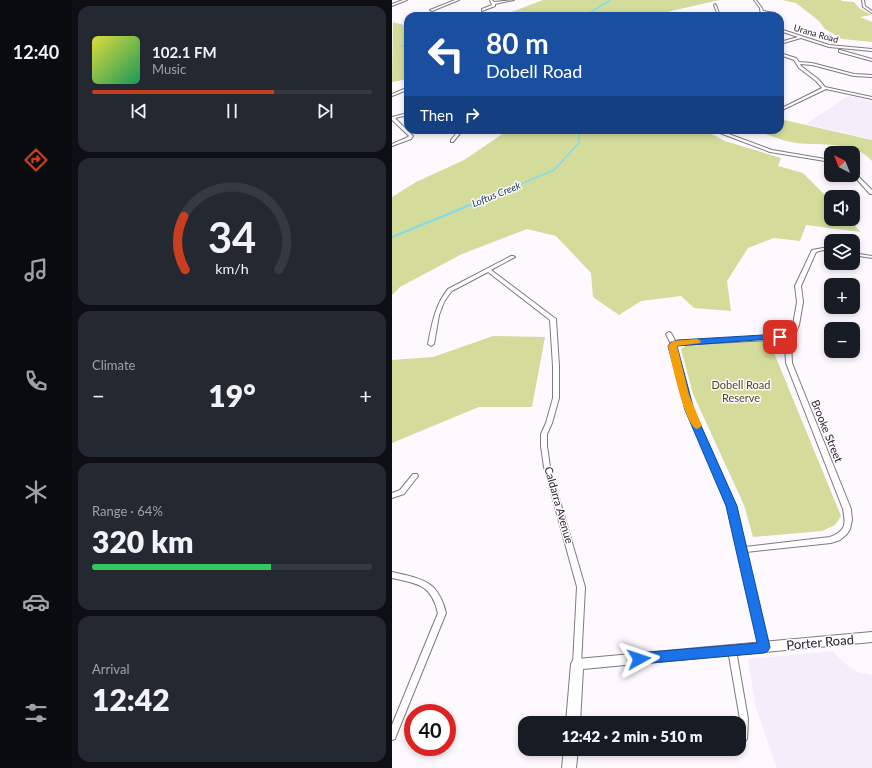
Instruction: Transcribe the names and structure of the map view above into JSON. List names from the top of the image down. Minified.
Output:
{"streets":{"street":["Urana Road","Brooke Street","Caldarra Avenue","Porter Road"]},"crossings":[["Caldarra Avenue","Porter Road"]],"water":["Loftus Creek"],"parks":["Dobell Road Reserve"],"north":"top left","page":{"tabs":"12:40","turn":["80 m","Dobell Road"],"song":["102.1 FM","Music"],"then":"Then","map_buttons":["+","−"],"tile":["Climate",["Range · 64%","320 km"],["Arrival","12:42"]],"heat":["−","19°","+"],"limit":"40","trip":"12:42 · 2 min · 510 m","gauge":["34","km/h"]}}
